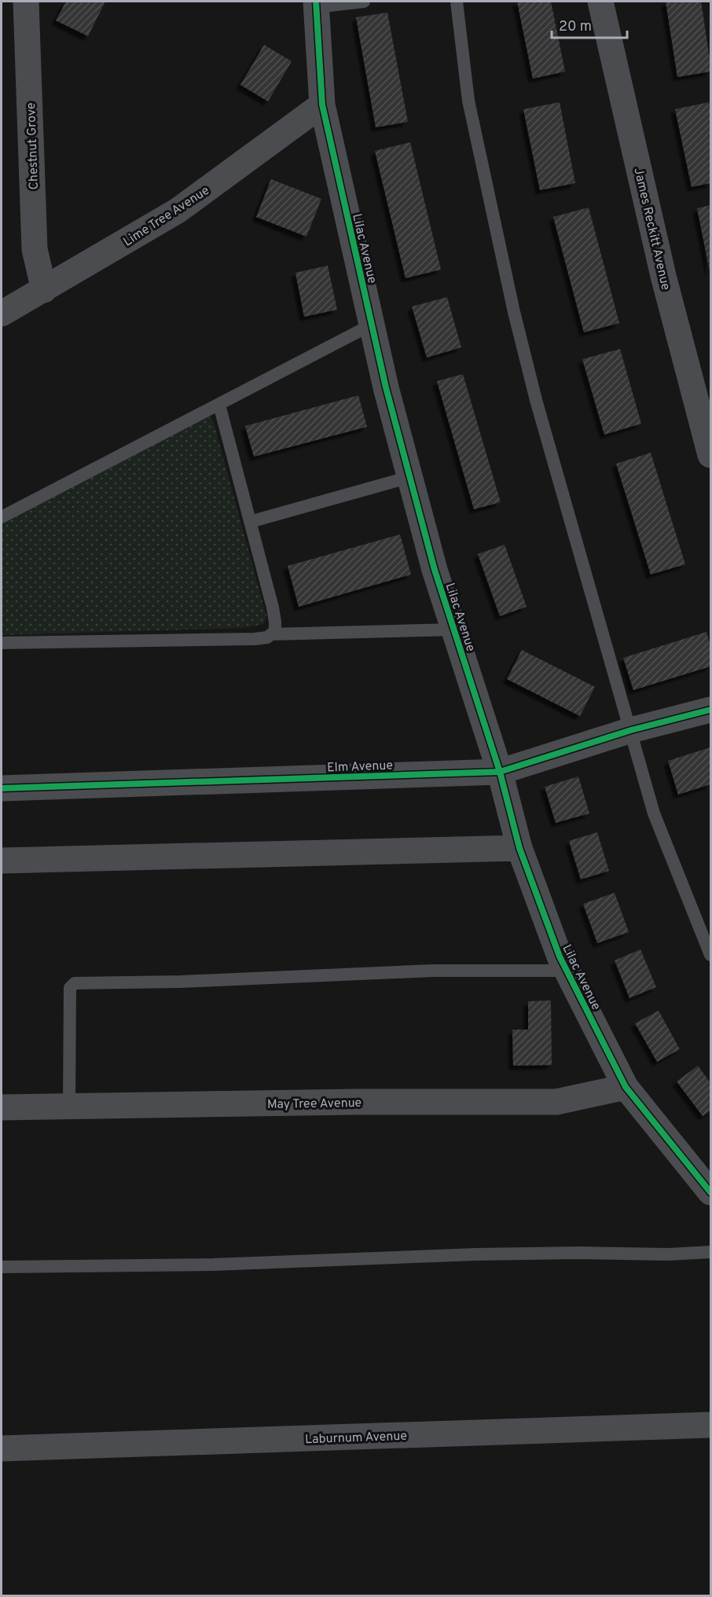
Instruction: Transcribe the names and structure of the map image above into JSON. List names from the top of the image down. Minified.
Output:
{"streets":{"street":["Chestnut Grove","Lime Tree Avenue","James Reckitt Avenue","Lilac Avenue","Elm Avenue","May Tree Avenue","Laburnum Avenue"]},"crossings":[["Chestnut Grove","Lime Tree Avenue"],["Lime Tree Avenue","Lilac Avenue"],["Lilac Avenue","Elm Avenue"],["Lilac Avenue","May Tree Avenue"]],"scale_bar":"20 m"}
